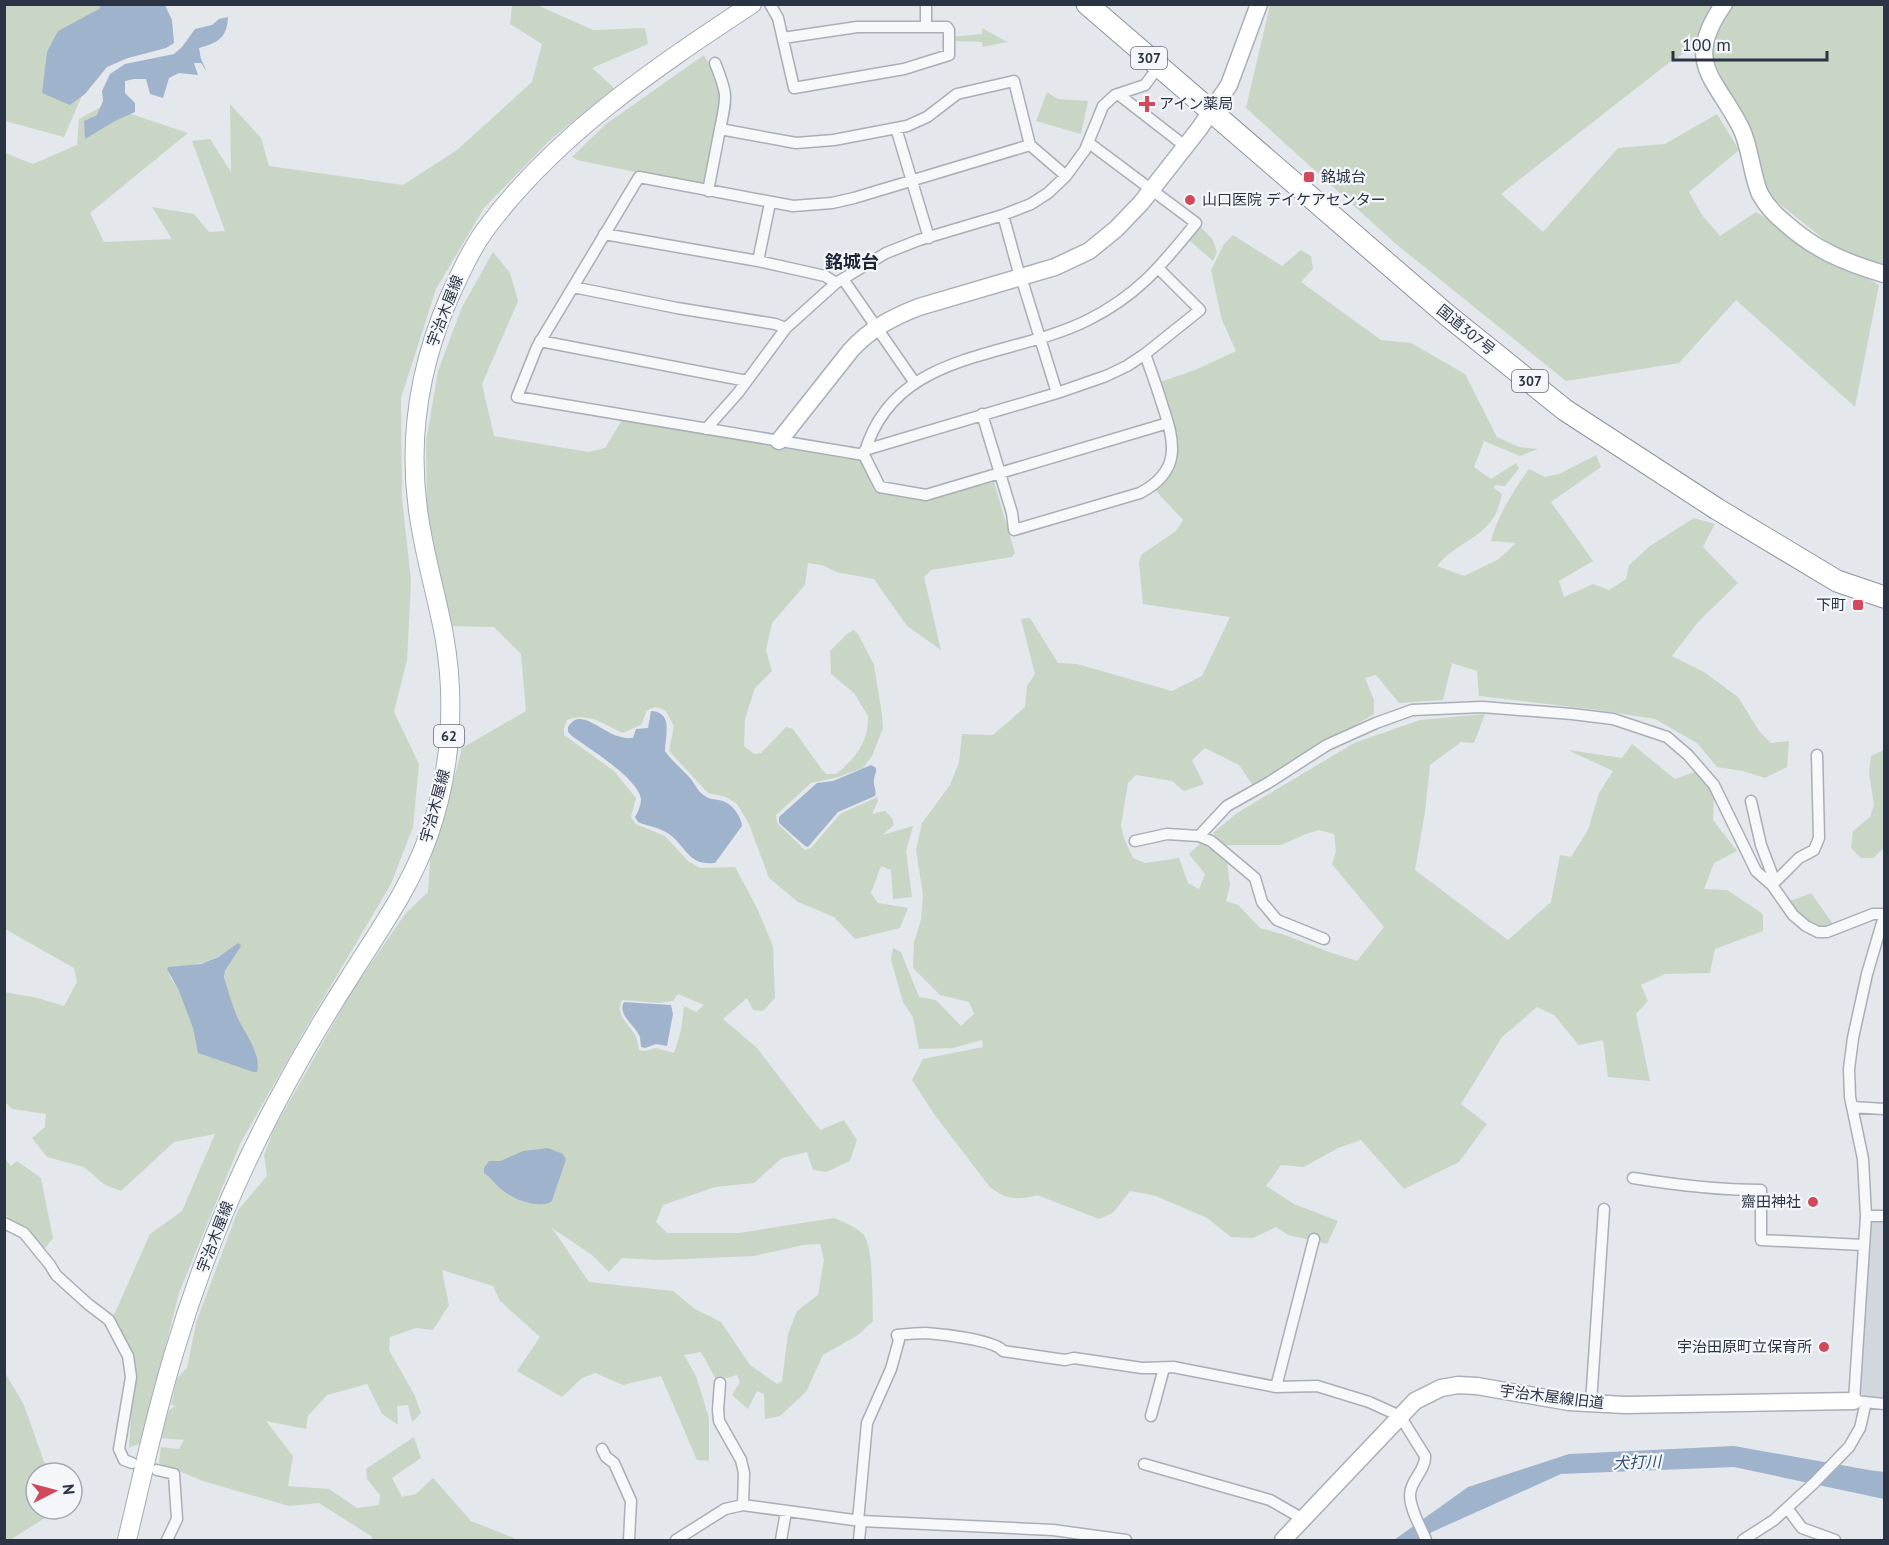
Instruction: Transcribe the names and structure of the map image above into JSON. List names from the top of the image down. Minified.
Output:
{"streets":{"highway":["307","国道307号"],"main road":["宇治木屋線","62"],"street":["宇治木屋線旧道"]},"districts":["銘城台"],"water":["犬打川"],"places":{"health":["アイン薬局"],"transit":["銘城台","下町"],"other":["山口医院 デイケアセンター","齋田神社","宇治田原町立保育所"]},"scale_bar":"100 m","north":"right"}
